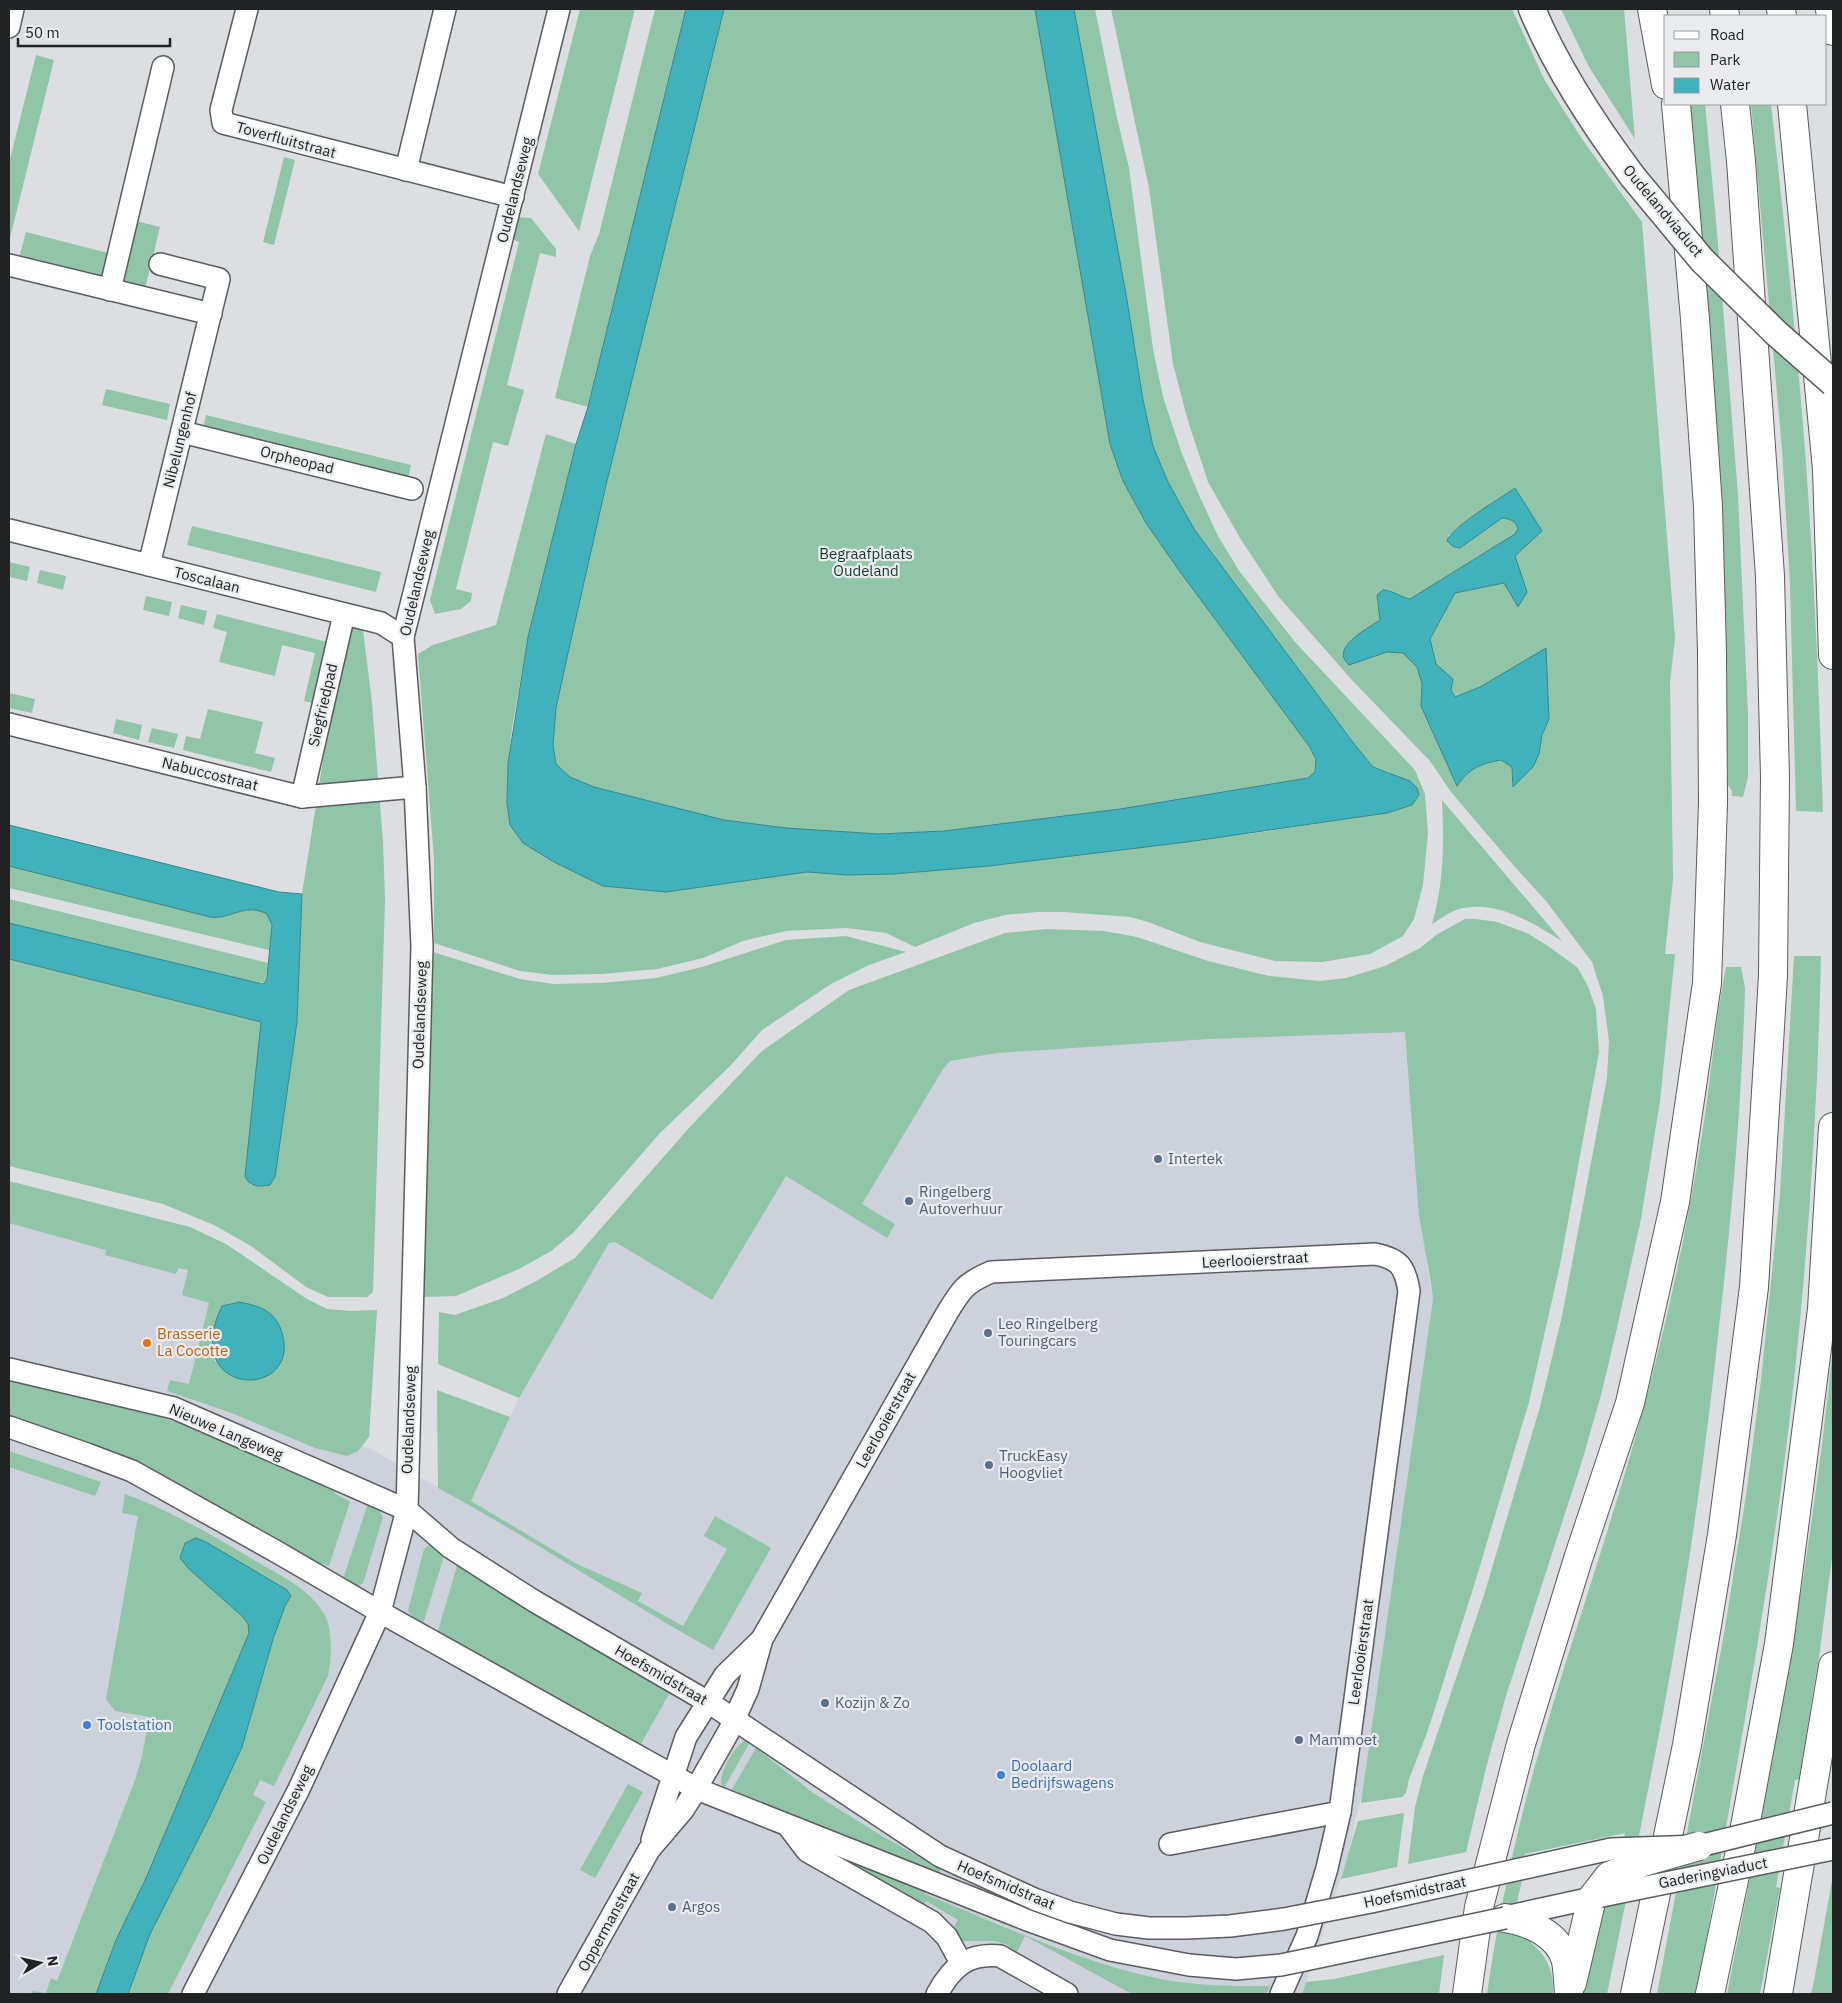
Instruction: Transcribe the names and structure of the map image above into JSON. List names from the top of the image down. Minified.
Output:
{"streets":{"main road":["Oudelandviaduct"],"street":["Toverfluitstraat","Oudelandseweg","Nibelungenhof","Orpheopad","Toscalaan","Siegfriedpad","Nabuccostraat","Leerlooierstraat","Nieuwe Langeweg","Hoefsmidstraat","Gaderingviaduct","Oppermanstraat"]},"crossings":[["Toverfluitstraat","Oudelandseweg"],["Oudelandseweg","Toscalaan"],["Oudelandseweg","Nabuccostraat"],["Oudelandseweg","Nieuwe Langeweg"],["Oudelandseweg","Hoefsmidstraat"],["Nibelungenhof","Orpheopad"],["Nibelungenhof","Toscalaan"],["Toscalaan","Siegfriedpad"],["Siegfriedpad","Nabuccostraat"],["Leerlooierstraat","Hoefsmidstraat"],["Leerlooierstraat","Oppermanstraat"],["Nieuwe Langeweg","Hoefsmidstraat"],["Hoefsmidstraat","Gaderingviaduct"],["Hoefsmidstraat","Oppermanstraat"]],"parks":["Begraafplaats Oudeland"],"places":["Intertek","Ringelberg Autoverhuur","Leo Ringelberg Touringcars","Brasserie La Cocotte","TruckEasy Hoogvliet","Kozijn & Zo","Toolstation","Mammoet","Doolaard Bedrijfswagens","Argos"],"legend":["Road","Park","Water"],"scale_bar":"50 m","north":"right"}
